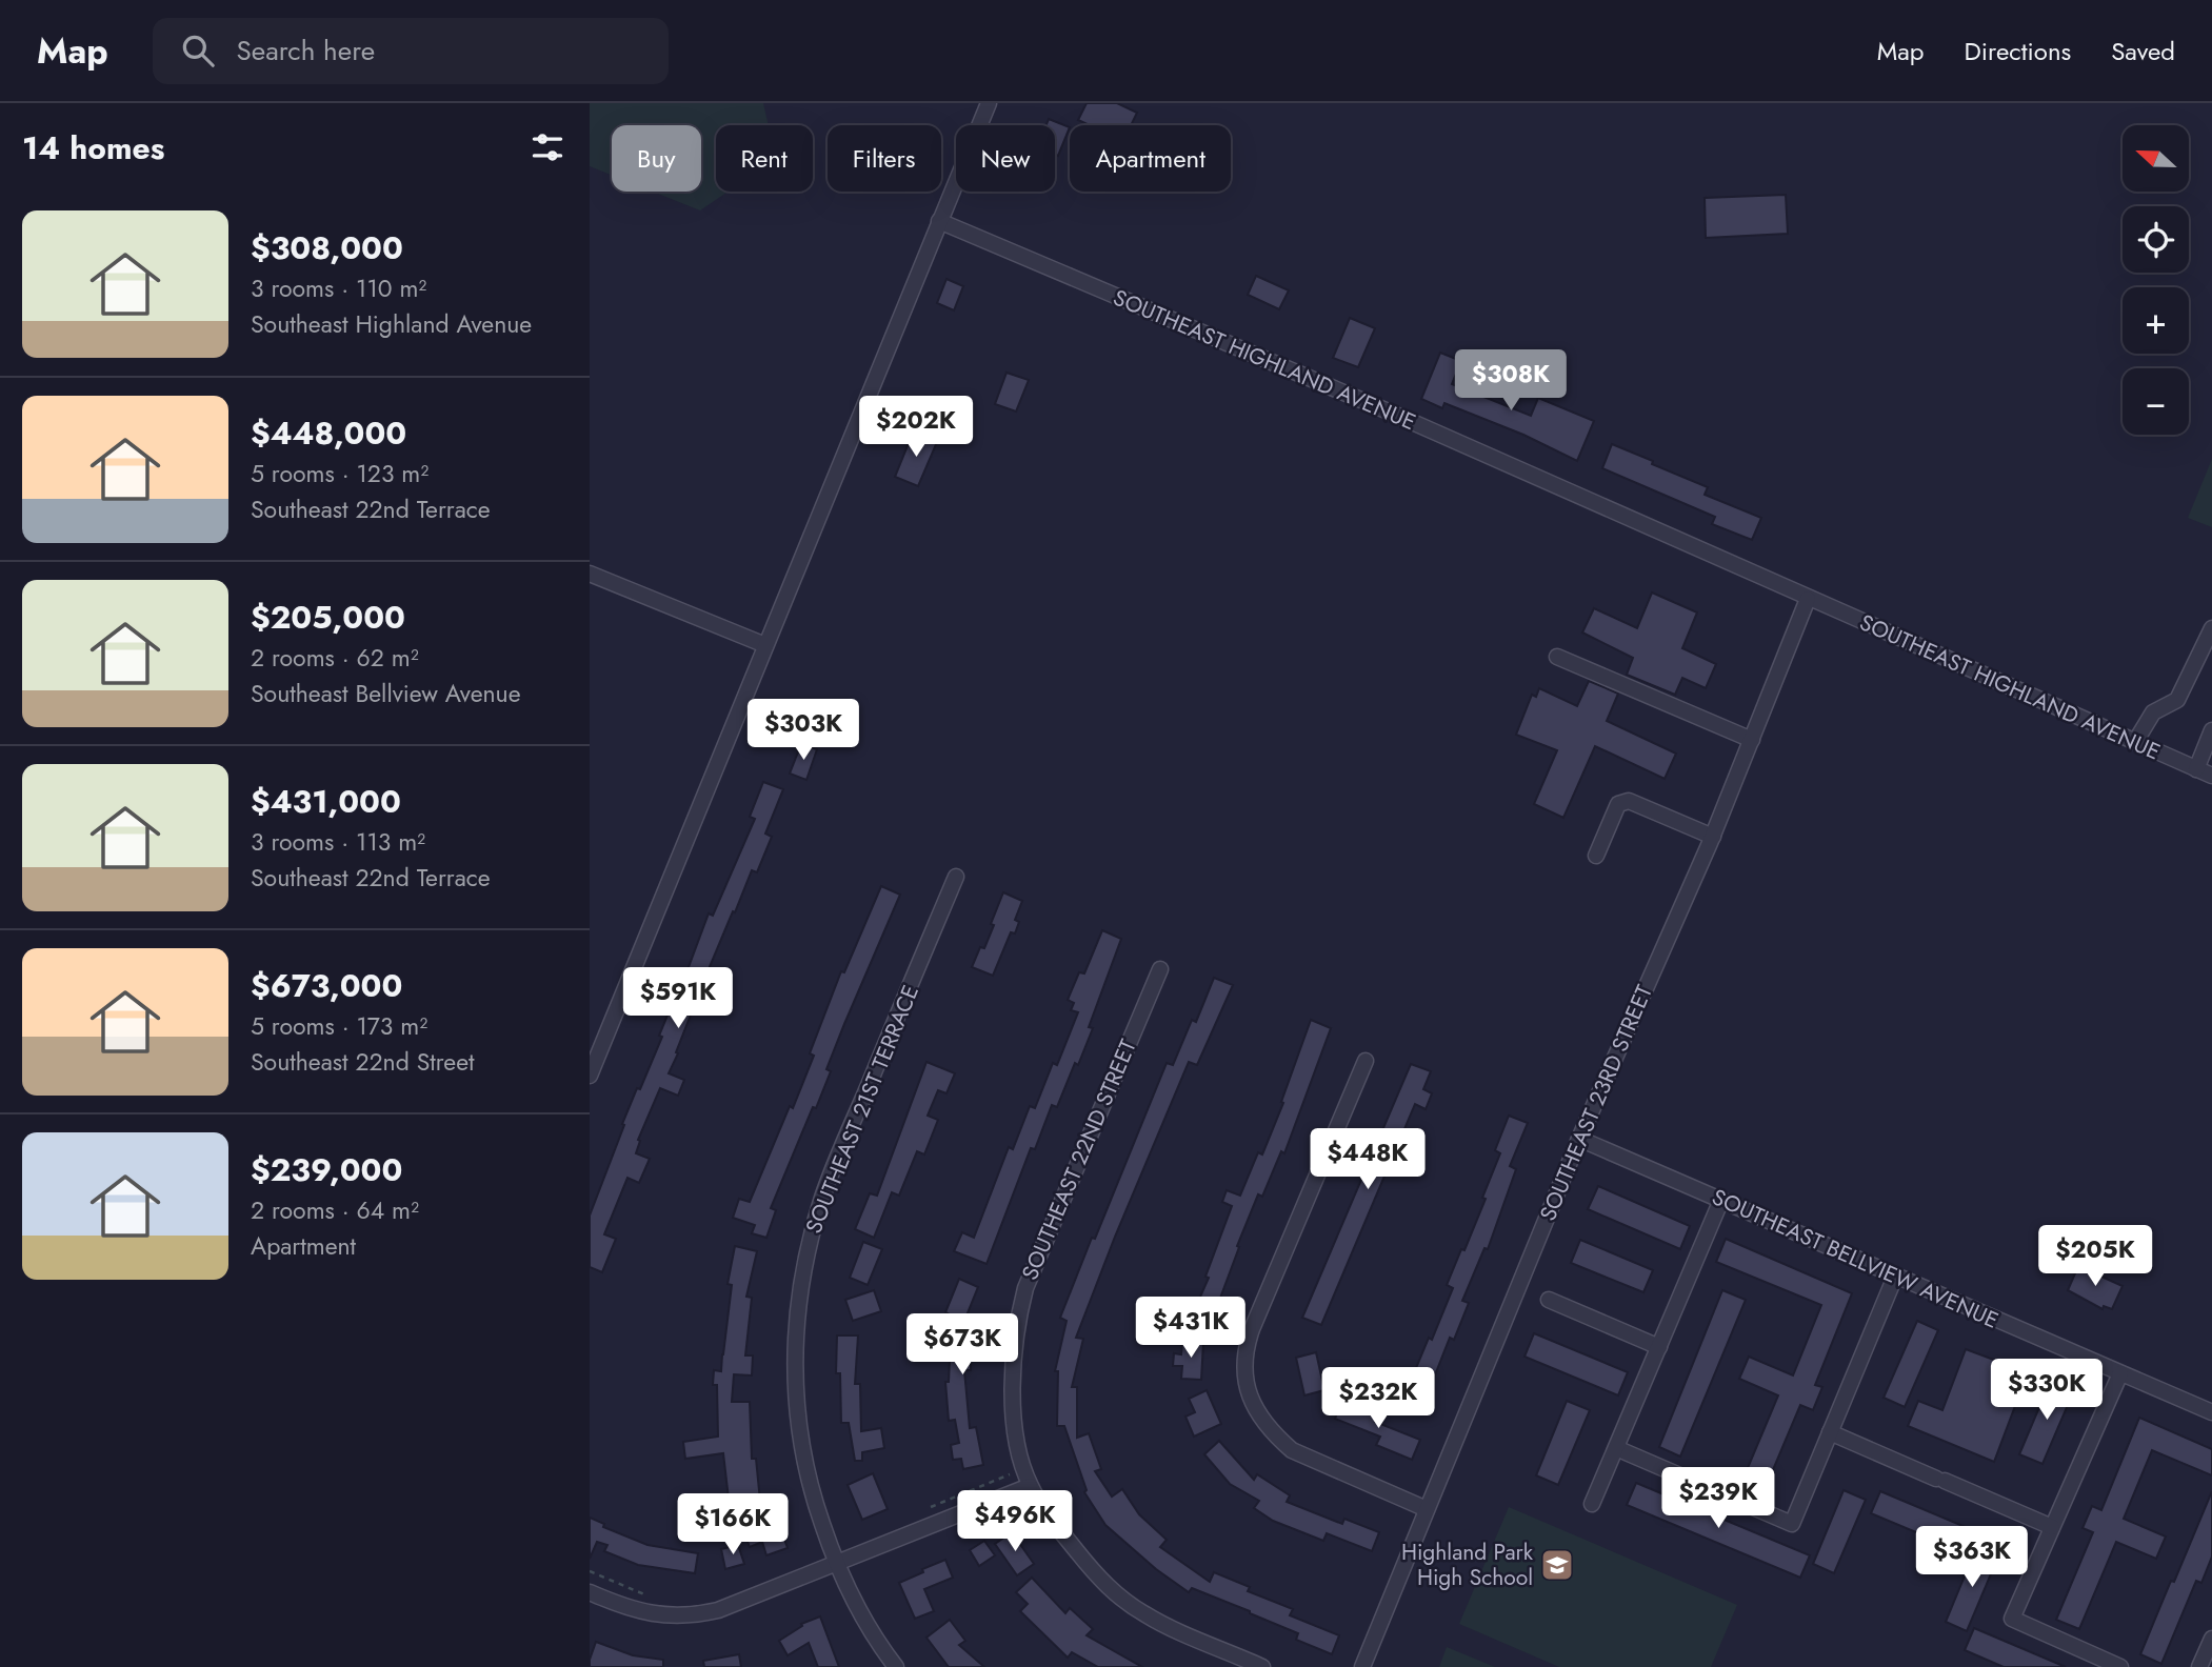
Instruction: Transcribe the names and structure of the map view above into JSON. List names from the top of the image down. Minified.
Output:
{"streets":{"street":["SOUTHEAST HIGHLAND AVENUE","SOUTHEAST 23RD STREET","SOUTHEAST 21ST TERRACE","SOUTHEAST 22ND STREET","SOUTHEAST BELLVIEW AVENUE"]},"crossings":[["SOUTHEAST HIGHLAND AVENUE","SOUTHEAST 23RD STREET"],["SOUTHEAST 23RD STREET","SOUTHEAST BELLVIEW AVENUE"]],"places":{"school or university":["Highland Park High School"]},"north":"left","page":{"header":"Map","search":"Search here","nav":["Map","Directions","Saved"],"heading":"14 homes","map_buttons":["+","−"],"chip":["Buy","Rent","Filters","New","Apartment"],"list":[{"name":"$308,000","note":"3 rooms · 110 m² · Southeast Highland Avenue"},{"name":"$448,000","note":"5 rooms · 123 m² · Southeast 22nd Terrace"},{"name":"$205,000","note":"2 rooms · 62 m² · Southeast Bellview Avenue"},{"name":"$431,000","note":"3 rooms · 113 m² · Southeast 22nd Terrace"},{"name":"$673,000","note":"5 rooms · 173 m² · Southeast 22nd Street"},{"name":"$239,000","note":"2 rooms · 64 m² · Apartment"}],"price":["$308K","$202K","$303K","$591K","$448K","$205K","$431K","$673K","$330K","$232K","$239K","$496K","$166K","$363K"]}}
